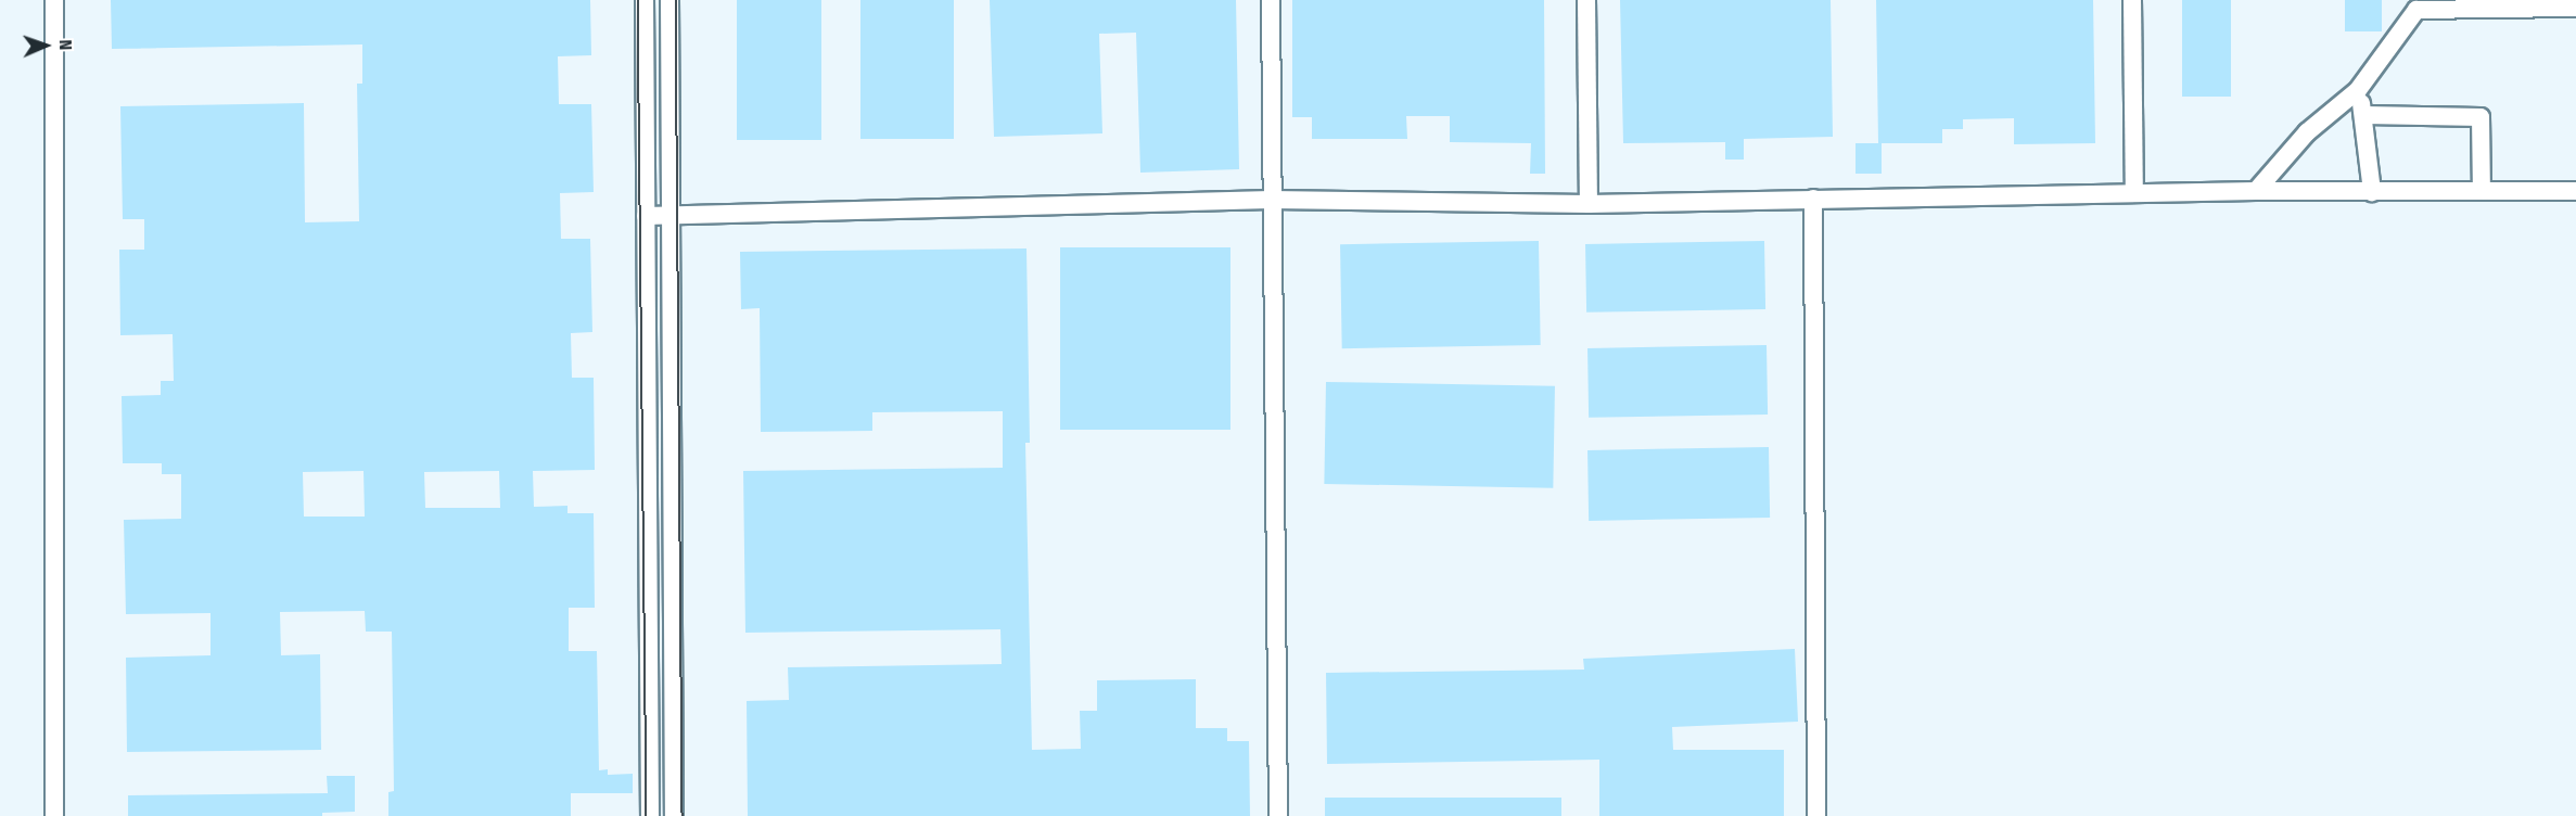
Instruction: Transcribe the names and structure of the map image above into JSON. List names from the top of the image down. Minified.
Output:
{"north":"right"}
